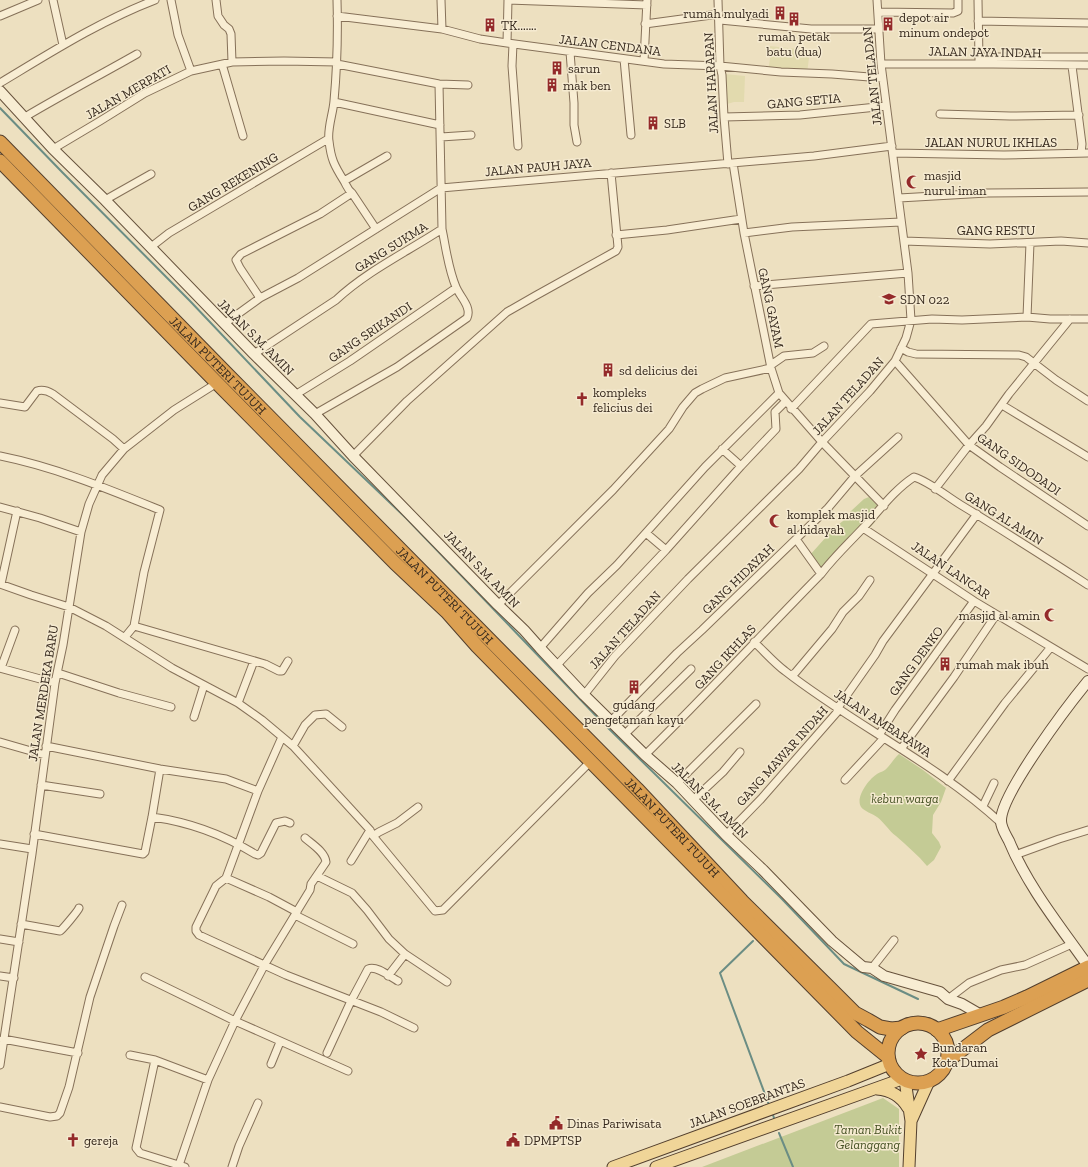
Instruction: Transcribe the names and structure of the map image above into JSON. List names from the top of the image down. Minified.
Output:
{"streets":{"highway":["JALAN PUTERI TUJUH"],"main road":["JALAN SOEBRANTAS"],"street":["JALAN CENDANA","JALAN JAYA INDAH","JALAN TELADAN","JALAN HARAPAN","JALAN MERPATI","GANG SETIA","JALAN NURUL IKHLAS","JALAN PAUH JAYA","GANG REKENING","GANG RESTU","GANG SUKMA","GANG GAYAM","GANG SRIKANDI","JALAN S.M. AMIN","GANG SIDODADI","GANG AL AMIN","JALAN LANCAR","GANG HIDAYAH","GANG IKHLAS","GANG DENKO","JALAN MERDEKA BARU","JALAN AMBARAWA","GANG MAWAR INDAH"]},"crossings":[["JALAN CENDANA","JALAN TELADAN"],["JALAN CENDANA","JALAN HARAPAN"],["JALAN JAYA INDAH","JALAN TELADAN"],["JALAN TELADAN","GANG SETIA"],["JALAN TELADAN","JALAN NURUL IKHLAS"],["JALAN TELADAN","JALAN PAUH JAYA"],["JALAN TELADAN","GANG RESTU"],["JALAN TELADAN","GANG GAYAM"],["JALAN TELADAN","JALAN S.M. AMIN"],["JALAN TELADAN","GANG SIDODADI"],["JALAN HARAPAN","GANG SETIA"],["JALAN HARAPAN","JALAN PAUH JAYA"],["JALAN HARAPAN","GANG GAYAM"],["JALAN MERPATI","GANG SUKMA"],["JALAN MERPATI","JALAN S.M. AMIN"],["JALAN NURUL IKHLAS","JALAN PAUH JAYA"],["JALAN PAUH JAYA","GANG SUKMA"],["JALAN PAUH JAYA","GANG GAYAM"],["JALAN PAUH JAYA","JALAN S.M. AMIN"],["GANG REKENING","JALAN S.M. AMIN"],["GANG SUKMA","JALAN S.M. AMIN"],["GANG GAYAM","GANG HIDAYAH"],["GANG GAYAM","GANG IKHLAS"],["GANG SRIKANDI","JALAN S.M. AMIN"],["JALAN S.M. AMIN","GANG HIDAYAH"],["JALAN S.M. AMIN","GANG IKHLAS"],["JALAN S.M. AMIN","GANG MAWAR INDAH"],["JALAN PUTERI TUJUH","JALAN MERDEKA BARU"],["JALAN PUTERI TUJUH","JALAN SOEBRANTAS"],["GANG AL AMIN","GANG IKHLAS"],["GANG AL AMIN","GANG MAWAR INDAH"],["JALAN LANCAR","GANG IKHLAS"],["JALAN LANCAR","GANG DENKO"],["JALAN LANCAR","GANG MAWAR INDAH"],["GANG IKHLAS","JALAN AMBARAWA"],["GANG DENKO","JALAN AMBARAWA"],["JALAN AMBARAWA","GANG MAWAR INDAH"]],"parks":["kebun warga","Taman Bukit Gelanggang"],"places":{"building":["rumah mulyadi","rumah petak batu (dua)","depot air minum ondepot","TK.......","sarun","mak ben","SLB","sd delicius dei","rumah mak ibuh","gudang pengetaman kayu"],"mosque":["masjid nurul iman","komplek masjid al hidayah","masjid al amin"],"school or university":["SDN 022"],"church":["kompleks felicius dei","gereja"],"place":["Bundaran Kota Dumai"],"public building":["Dinas Pariwisata","DPMPTSP"]}}
